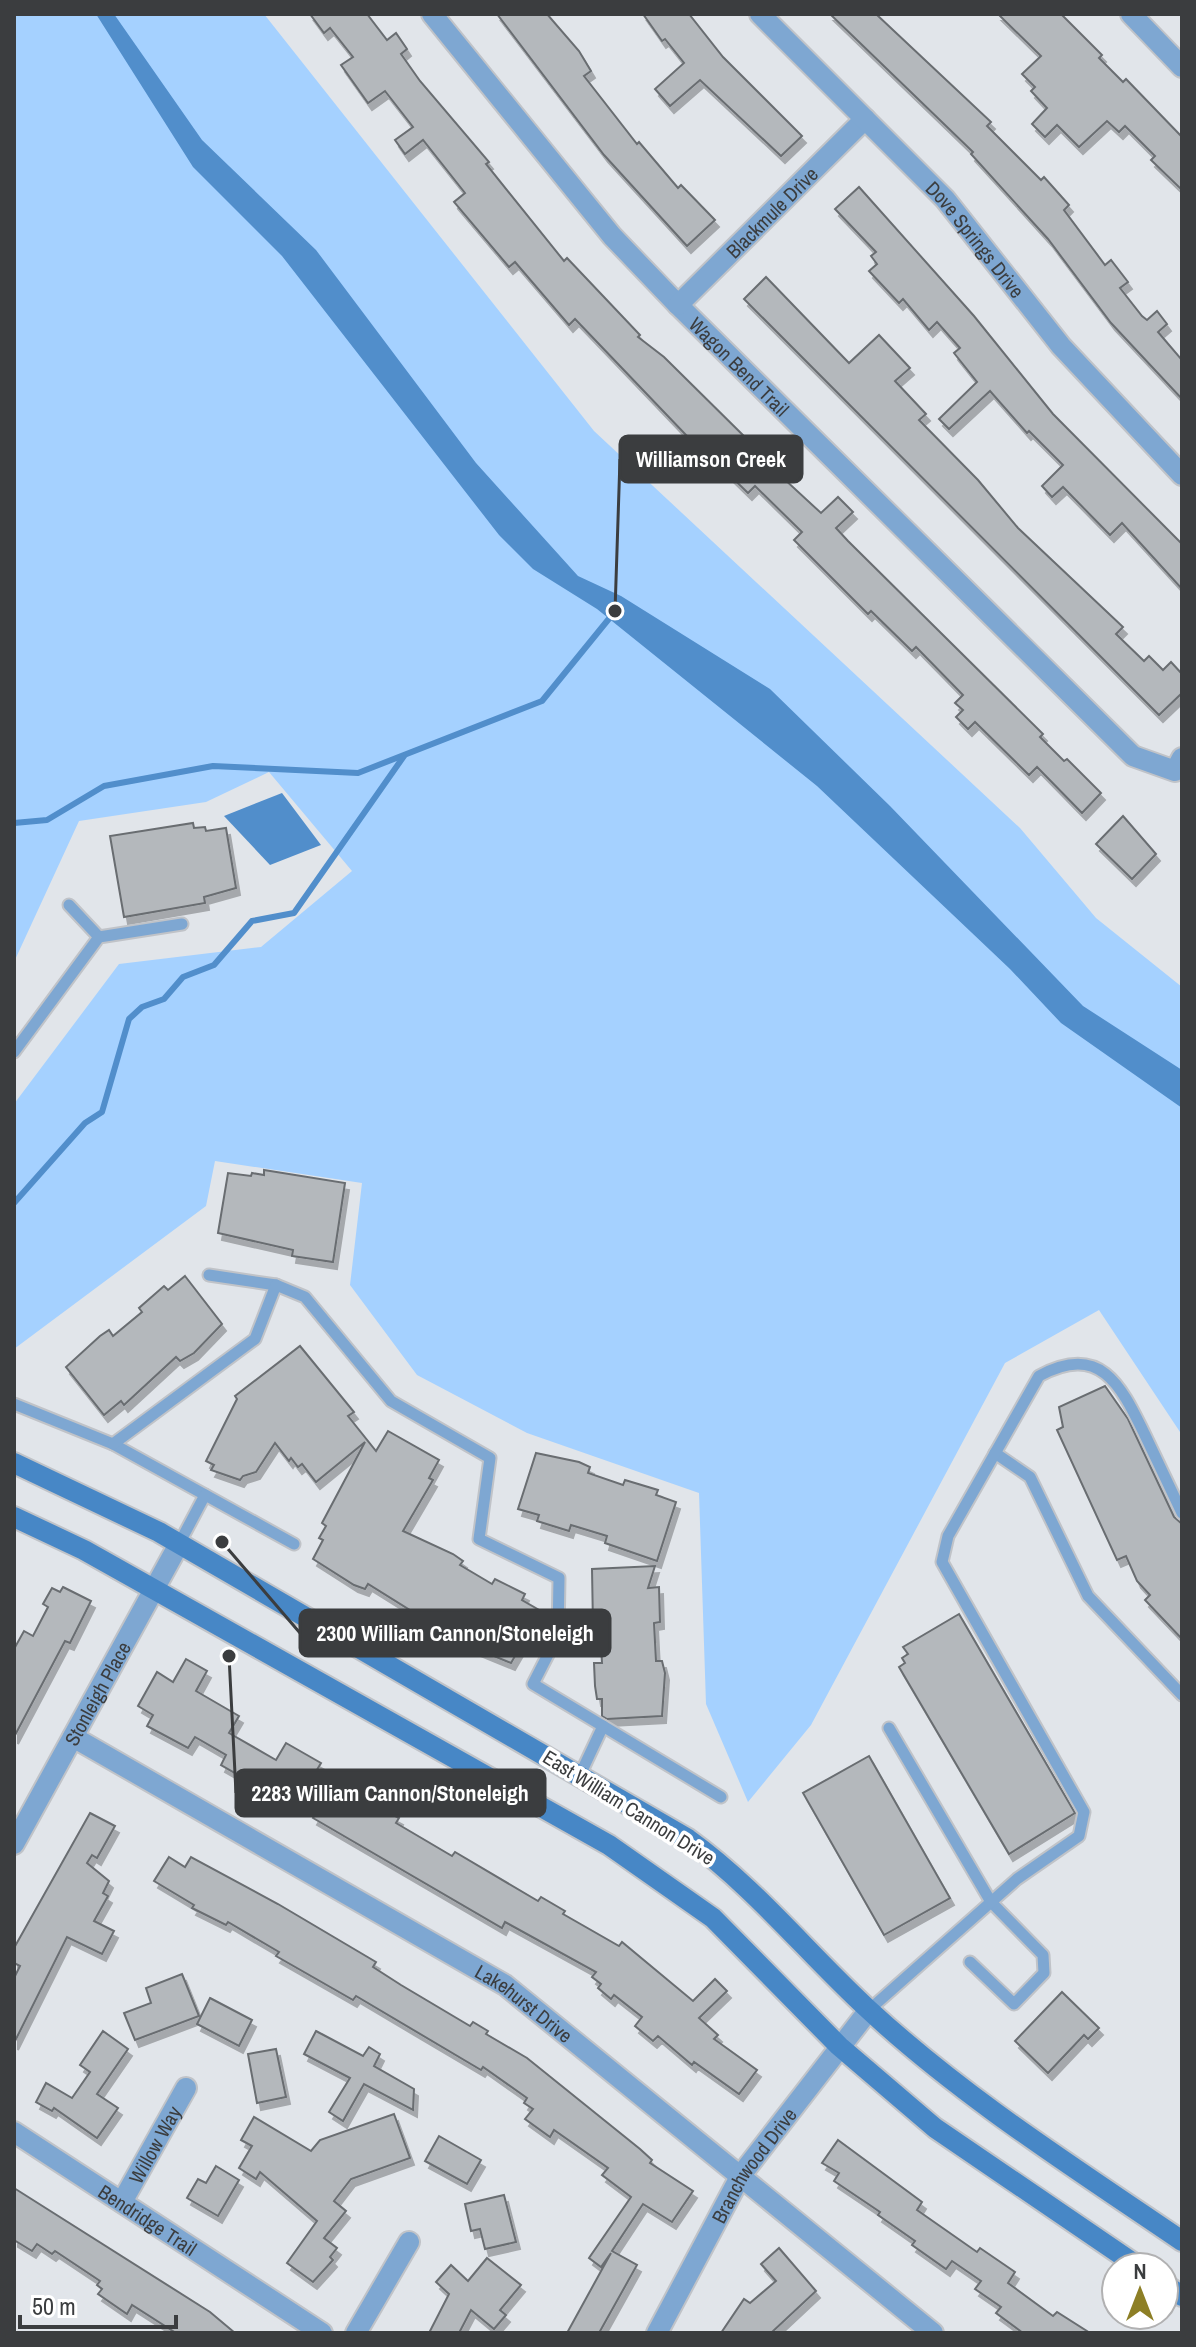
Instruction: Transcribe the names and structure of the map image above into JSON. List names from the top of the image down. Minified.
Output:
{"streets":{"main road":["East William Cannon Drive"],"street":["Blackmule Drive","Dove Springs Drive","Wagon Bend Trail","Stonleigh Place","Lakehurst Drive","Willow Way","Branchwood Drive","Bendridge Trail"]},"crossings":[["Blackmule Drive","Dove Springs Drive"],["Blackmule Drive","Wagon Bend Trail"],["Stonleigh Place","East William Cannon Drive"],["Stonleigh Place","Lakehurst Drive"],["East William Cannon Drive","Branchwood Drive"],["Lakehurst Drive","Branchwood Drive"],["Willow Way","Bendridge Trail"]],"places":["Williamson Creek","2300 William Cannon/Stoneleigh","2283 William Cannon/Stoneleigh"],"scale_bar":"50 m","north":"top"}
